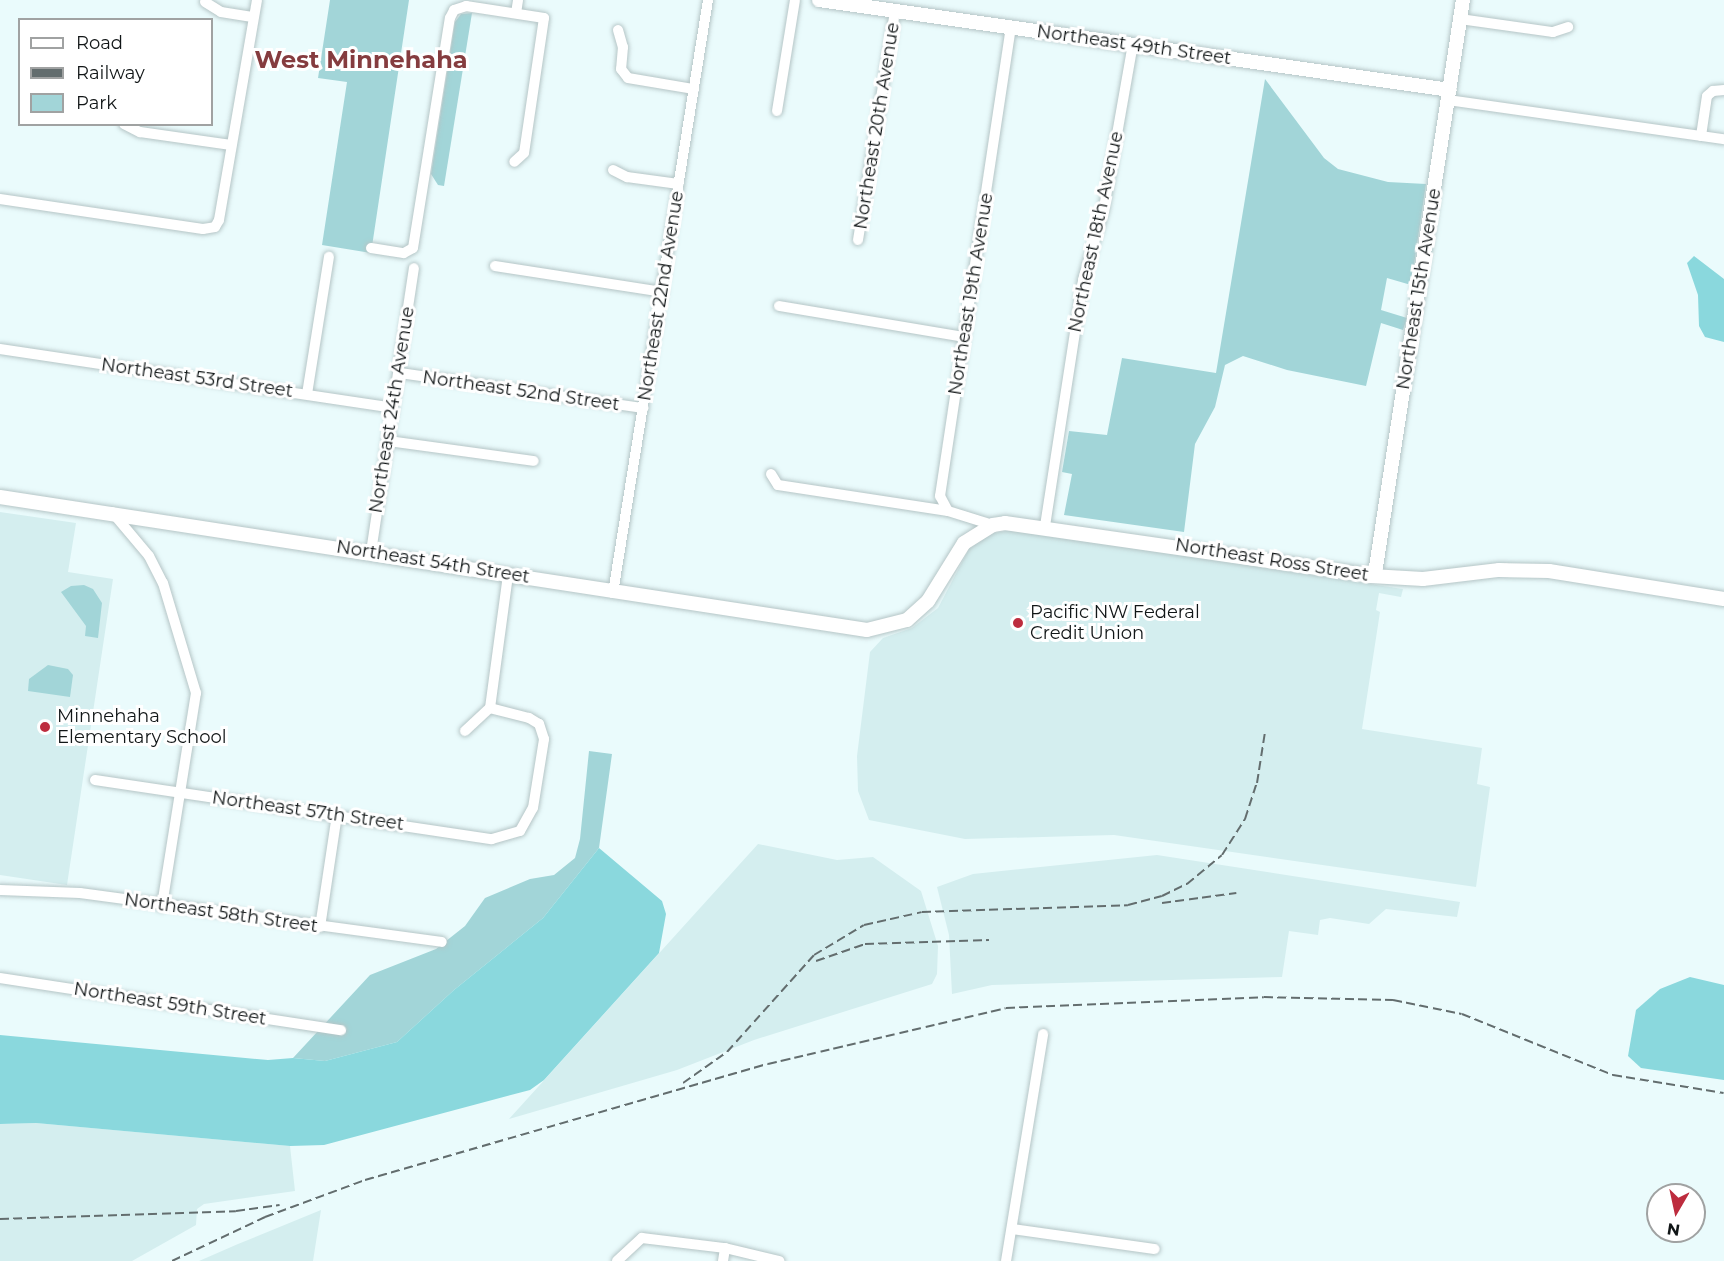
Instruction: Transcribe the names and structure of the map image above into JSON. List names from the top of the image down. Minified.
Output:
{"streets":{"street":["Northeast 49th Street","Northeast 20th Avenue","Northeast 18th Avenue","Northeast 15th Avenue","Northeast 19th Avenue","Northeast 22nd Avenue","Northeast 53rd Street","Northeast 52nd Street","Northeast 24th Avenue","Northeast Ross Street","Northeast 54th Street","Northeast 57th Street","Northeast 58th Street","Northeast 59th Street"]},"crossings":[["Northeast 49th Street","Northeast 20th Avenue"],["Northeast 49th Street","Northeast 18th Avenue"],["Northeast 49th Street","Northeast 15th Avenue"],["Northeast 49th Street","Northeast 19th Avenue"],["Northeast 18th Avenue","Northeast Ross Street"],["Northeast 15th Avenue","Northeast Ross Street"],["Northeast 22nd Avenue","Northeast 52nd Street"],["Northeast 22nd Avenue","Northeast 54th Street"],["Northeast 53rd Street","Northeast 24th Avenue"],["Northeast 52nd Street","Northeast 24th Avenue"],["Northeast 24th Avenue","Northeast 54th Street"],["Northeast Ross Street","Northeast 54th Street"]],"districts":["West Minnehaha"],"places":["Pacific NW Federal Credit Union","Minnehaha Elementary School"],"legend":["Road","Railway","Park"],"north":"bottom"}
